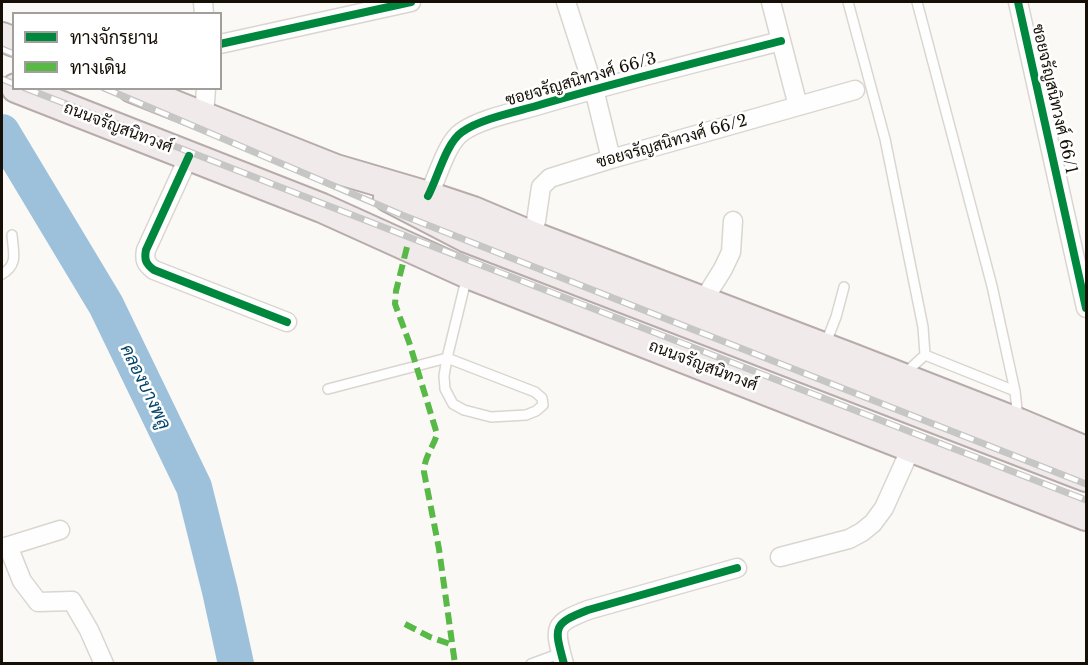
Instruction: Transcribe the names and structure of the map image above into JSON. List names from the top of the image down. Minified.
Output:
{"streets":{"main road":["ถนนจรัญสนิทวงศ์"],"street":["ซอยจรัญสนิทวงศ์ 66/3","ซอยจรัญสนิทวงศ์ 66/1","ซอยจรัญสนิทวงศ์ 66/2"]},"crossings":[["ซอยจรัญสนิทวงศ์ 66/3","ถนนจรัญสนิทวงศ์"],["ถนนจรัญสนิทวงศ์","ซอยจรัญสนิทวงศ์ 66/2"]],"water":["คลองบางพลู"],"legend":["ทางจักรยาน","ทางเดิน"]}
